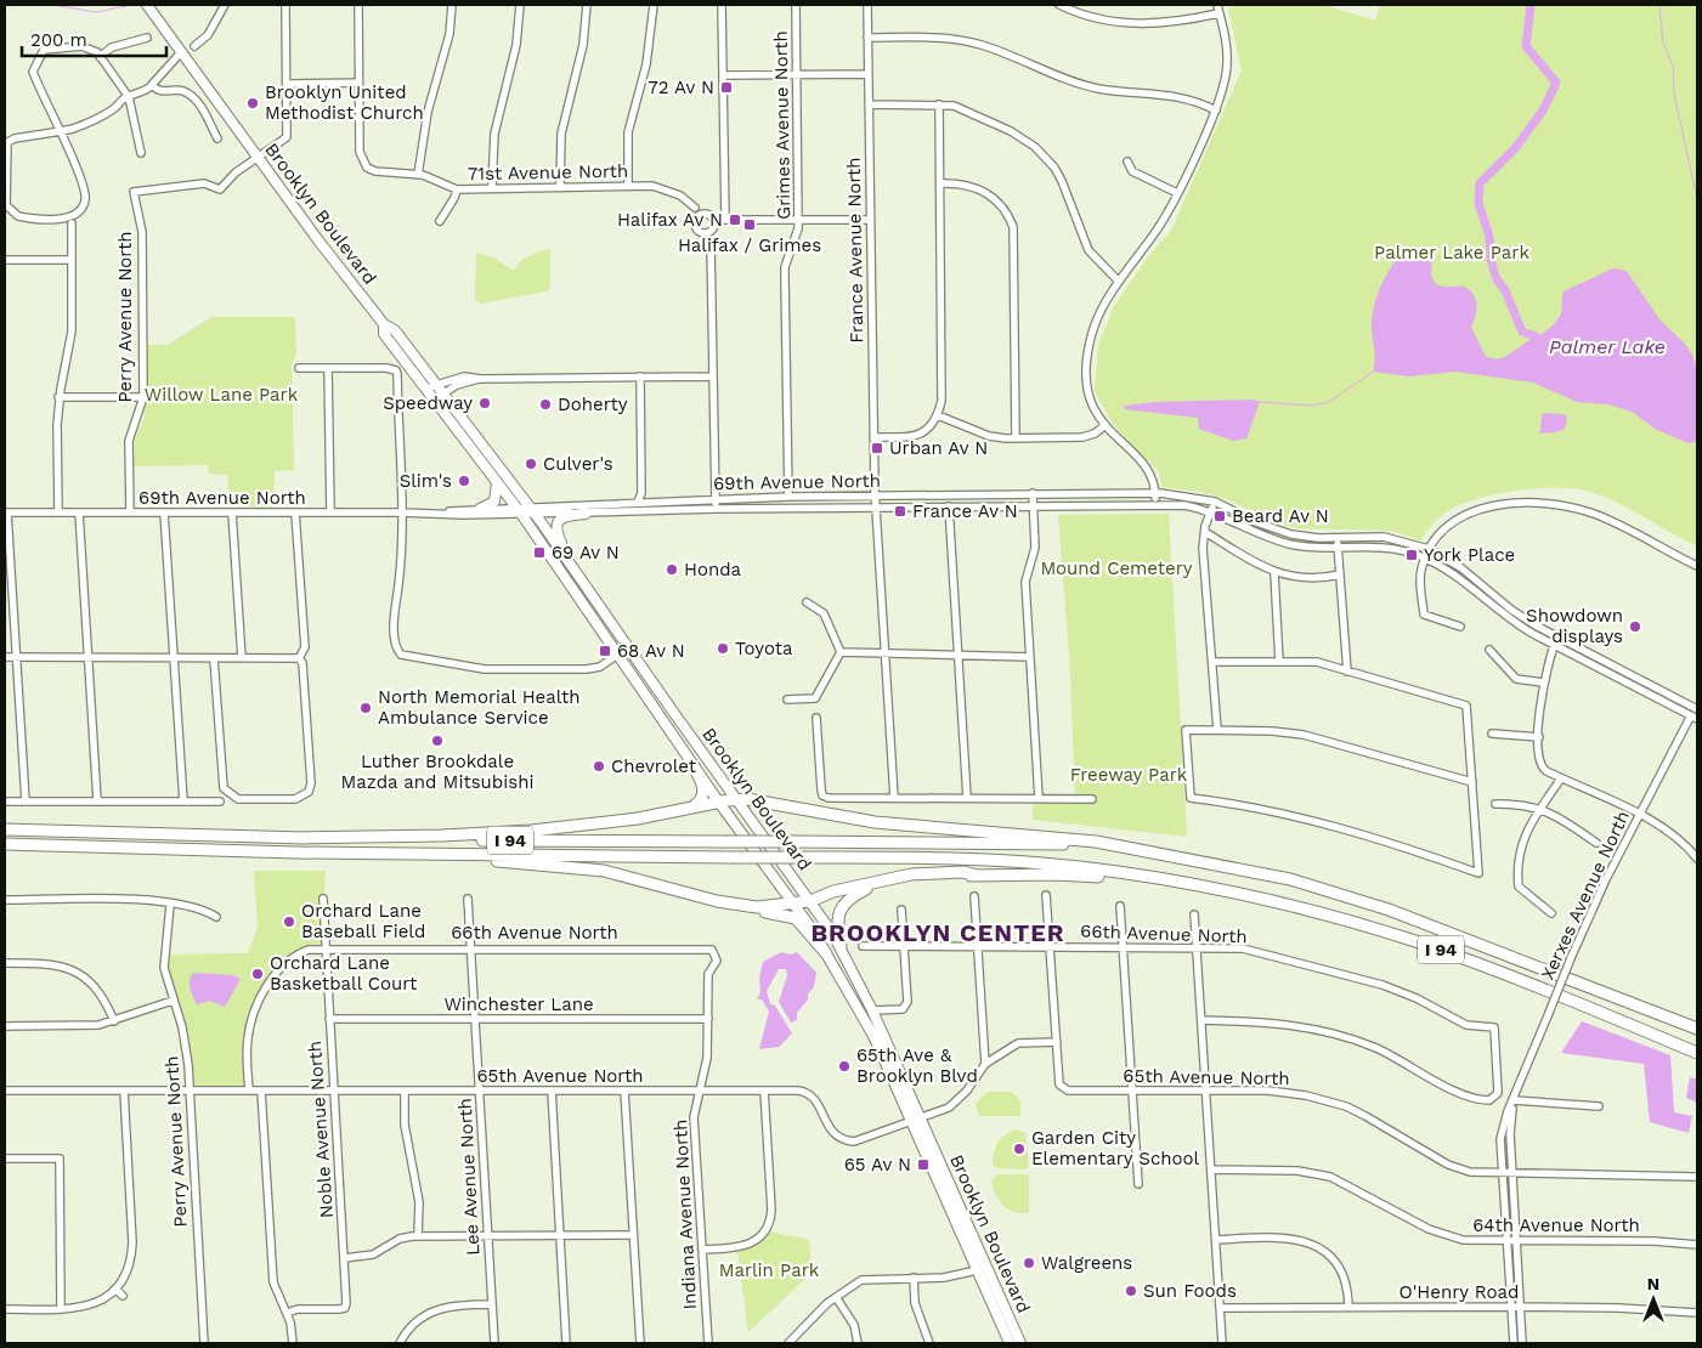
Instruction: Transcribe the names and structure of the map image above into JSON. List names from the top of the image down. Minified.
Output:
{"streets":{"highway":["I 94"],"main road":["Brooklyn Boulevard"],"street":["Grimes Avenue North","71st Avenue North","France Avenue North","Perry Avenue North","69th Avenue North","Xerxes Avenue North","66th Avenue North","Winchester Lane","65th Avenue North","Noble Avenue North","Lee Avenue North","Indiana Avenue North","64th Avenue North","O'Henry Road"]},"crossings":[["Grimes Avenue North","71st Avenue North"],["Grimes Avenue North","69th Avenue North"],["71st Avenue North","France Avenue North"],["Brooklyn Boulevard","Perry Avenue North"],["Brooklyn Boulevard","69th Avenue North"],["Brooklyn Boulevard","65th Avenue North"],["France Avenue North","69th Avenue North"],["Perry Avenue North","69th Avenue North"],["Perry Avenue North","65th Avenue North"],["69th Avenue North","Xerxes Avenue North"],["Xerxes Avenue North","65th Avenue North"],["Xerxes Avenue North","64th Avenue North"],["Xerxes Avenue North","O'Henry Road"],["66th Avenue North","65th Avenue North"],["66th Avenue North","Noble Avenue North"],["66th Avenue North","Lee Avenue North"],["66th Avenue North","Indiana Avenue North"],["Winchester Lane","Noble Avenue North"],["Winchester Lane","Lee Avenue North"],["Winchester Lane","Indiana Avenue North"],["65th Avenue North","Noble Avenue North"],["65th Avenue North","Lee Avenue North"],["65th Avenue North","Indiana Avenue North"]],"districts":["BROOKLYN CENTER"],"water":["Palmer Lake"],"parks":["Palmer Lake Park","Willow Lane Park","Mound Cemetery","Freeway Park","Marlin Park"],"places":{"transit":["72 Av N","Halifax Av N","Halifax / Grimes","Urban Av N","France Av N","Beard Av N","69 Av N","York Place","68 Av N","65 Av N"],"other":["Brooklyn United Methodist Church","Speedway","Doherty","Culver's","Slim's","Honda","Showdown displays","Toyota","North Memorial Health Ambulance Service","Luther Brookdale Mazda and Mitsubishi","Chevrolet","Orchard Lane Baseball Field","Orchard Lane Basketball Court","65th Ave & Brooklyn Blvd","Garden City Elementary School","Walgreens","Sun Foods"]},"scale_bar":"200 m","north":"top"}
